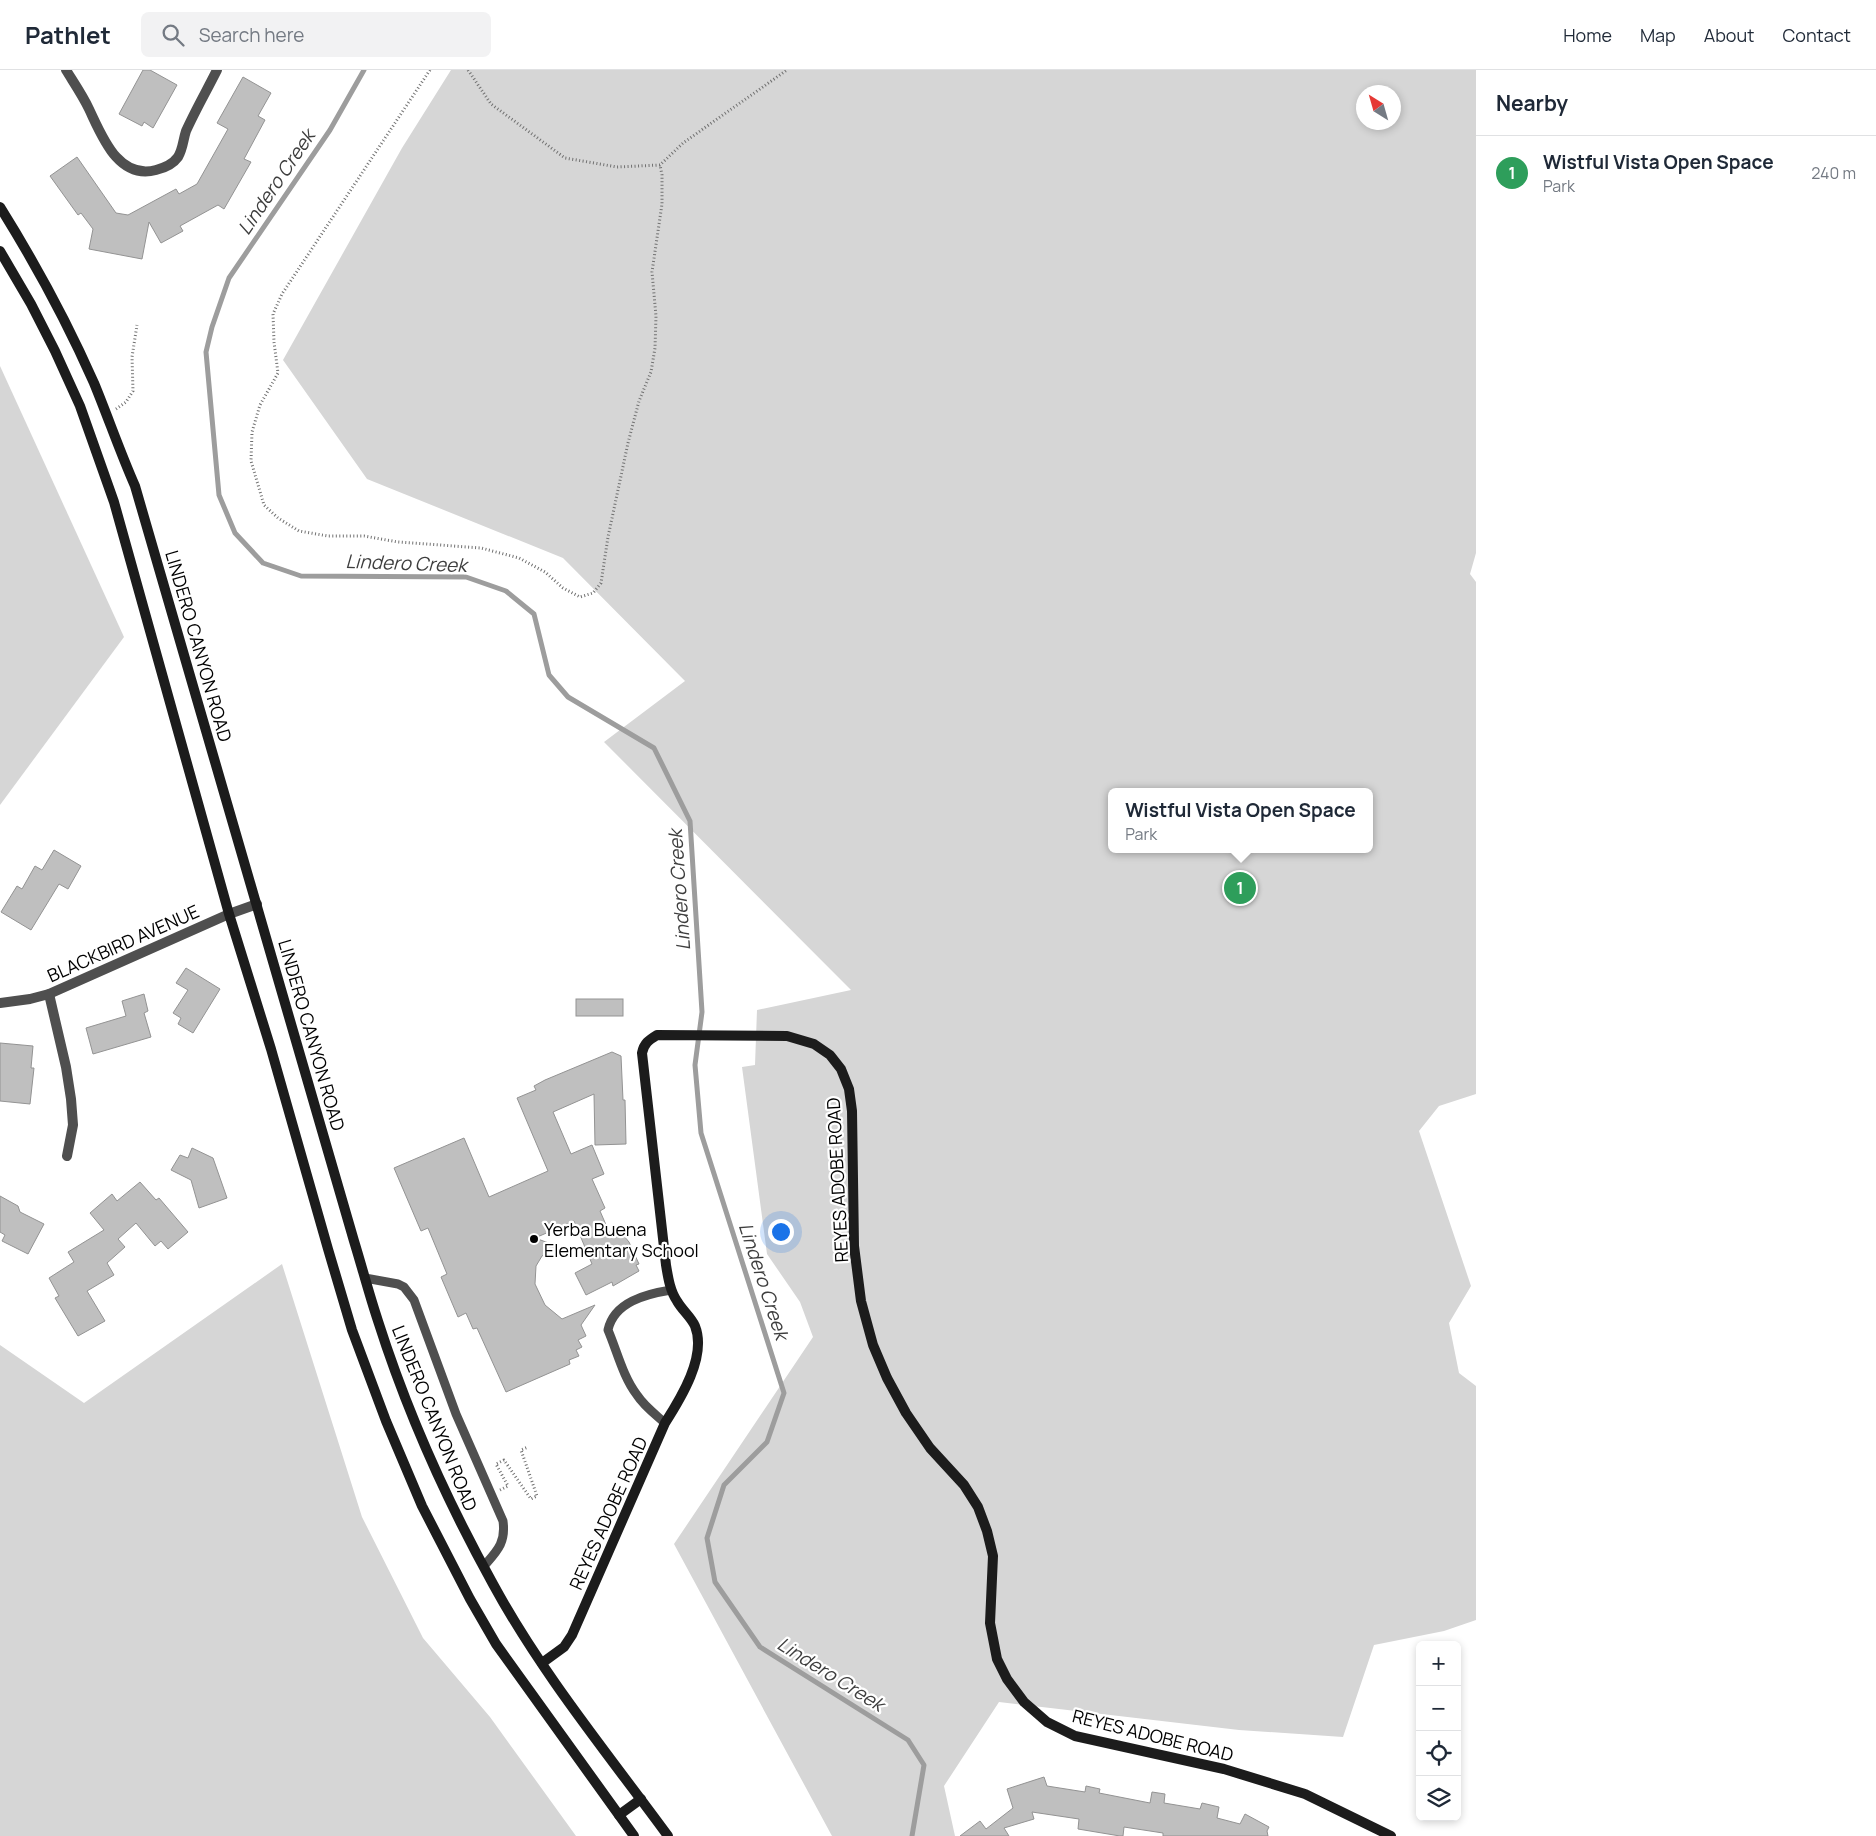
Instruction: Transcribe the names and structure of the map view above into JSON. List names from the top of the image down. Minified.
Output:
{"streets":{"main road":["LINDERO CANYON ROAD","REYES ADOBE ROAD"],"street":["BLACKBIRD AVENUE"]},"crossings":[["LINDERO CANYON ROAD","BLACKBIRD AVENUE"],["LINDERO CANYON ROAD","REYES ADOBE ROAD"]],"water":["Lindero Creek"],"places":["Yerba Buena Elementary School"],"north":"top left","page":{"header":"Pathlet","search":"Search here","nav":["Home","Map","About","Contact"],"heading":"Nearby","list":[{"mark":"1","name":"Wistful Vista Open Space","note":"Park","value":"240 m"}],"popup":["Wistful Vista Open Space","Park"],"pins":"1","map_buttons":["+","−"]}}
